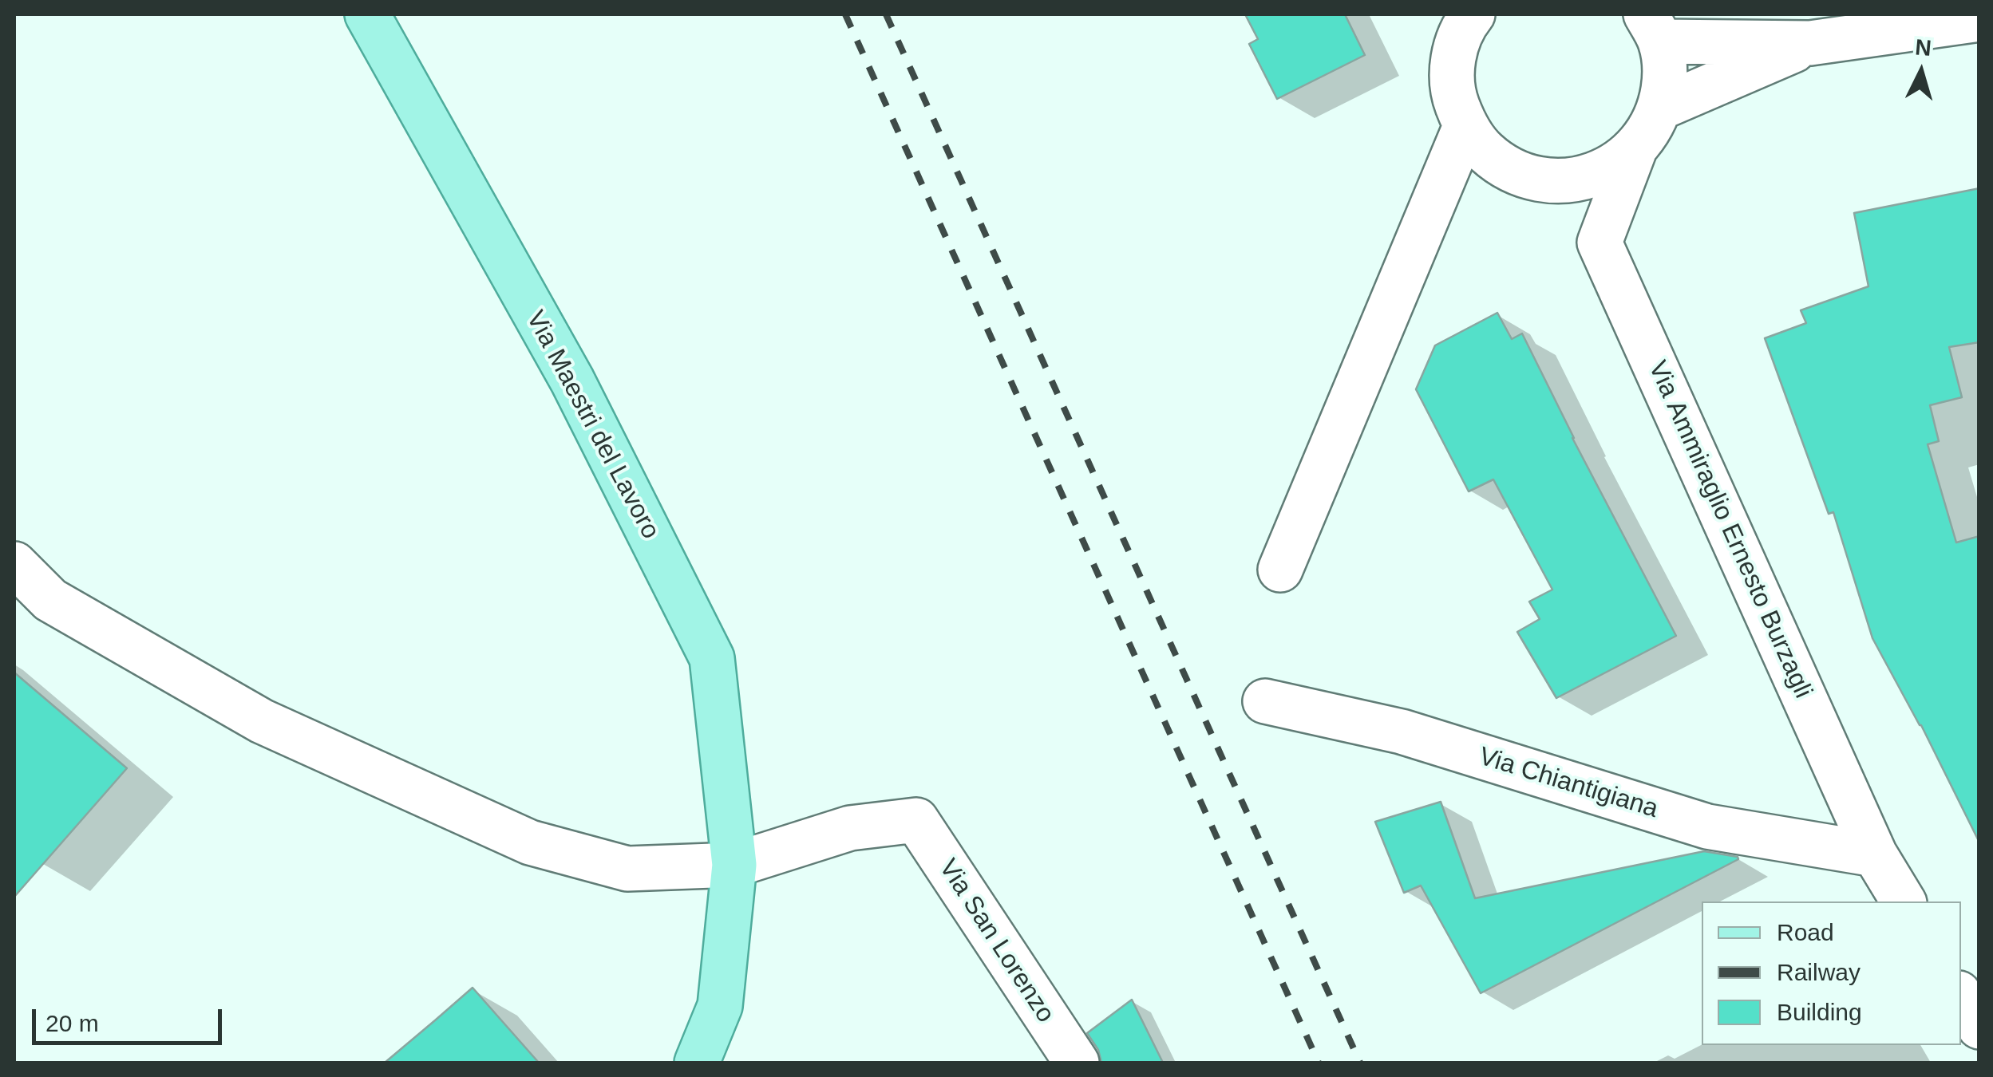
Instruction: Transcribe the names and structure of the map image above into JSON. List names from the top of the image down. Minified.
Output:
{"streets":{"main road":["Via Maestri del Lavoro"],"street":["Via Ammiraglio Ernesto Burzagli","Via Chiantigiana","Via San Lorenzo"]},"crossings":[["Via Maestri del Lavoro","Via San Lorenzo"],["Via Ammiraglio Ernesto Burzagli","Via Chiantigiana"]],"legend":["Road","Railway","Building"],"scale_bar":"20 m","north":"top"}
